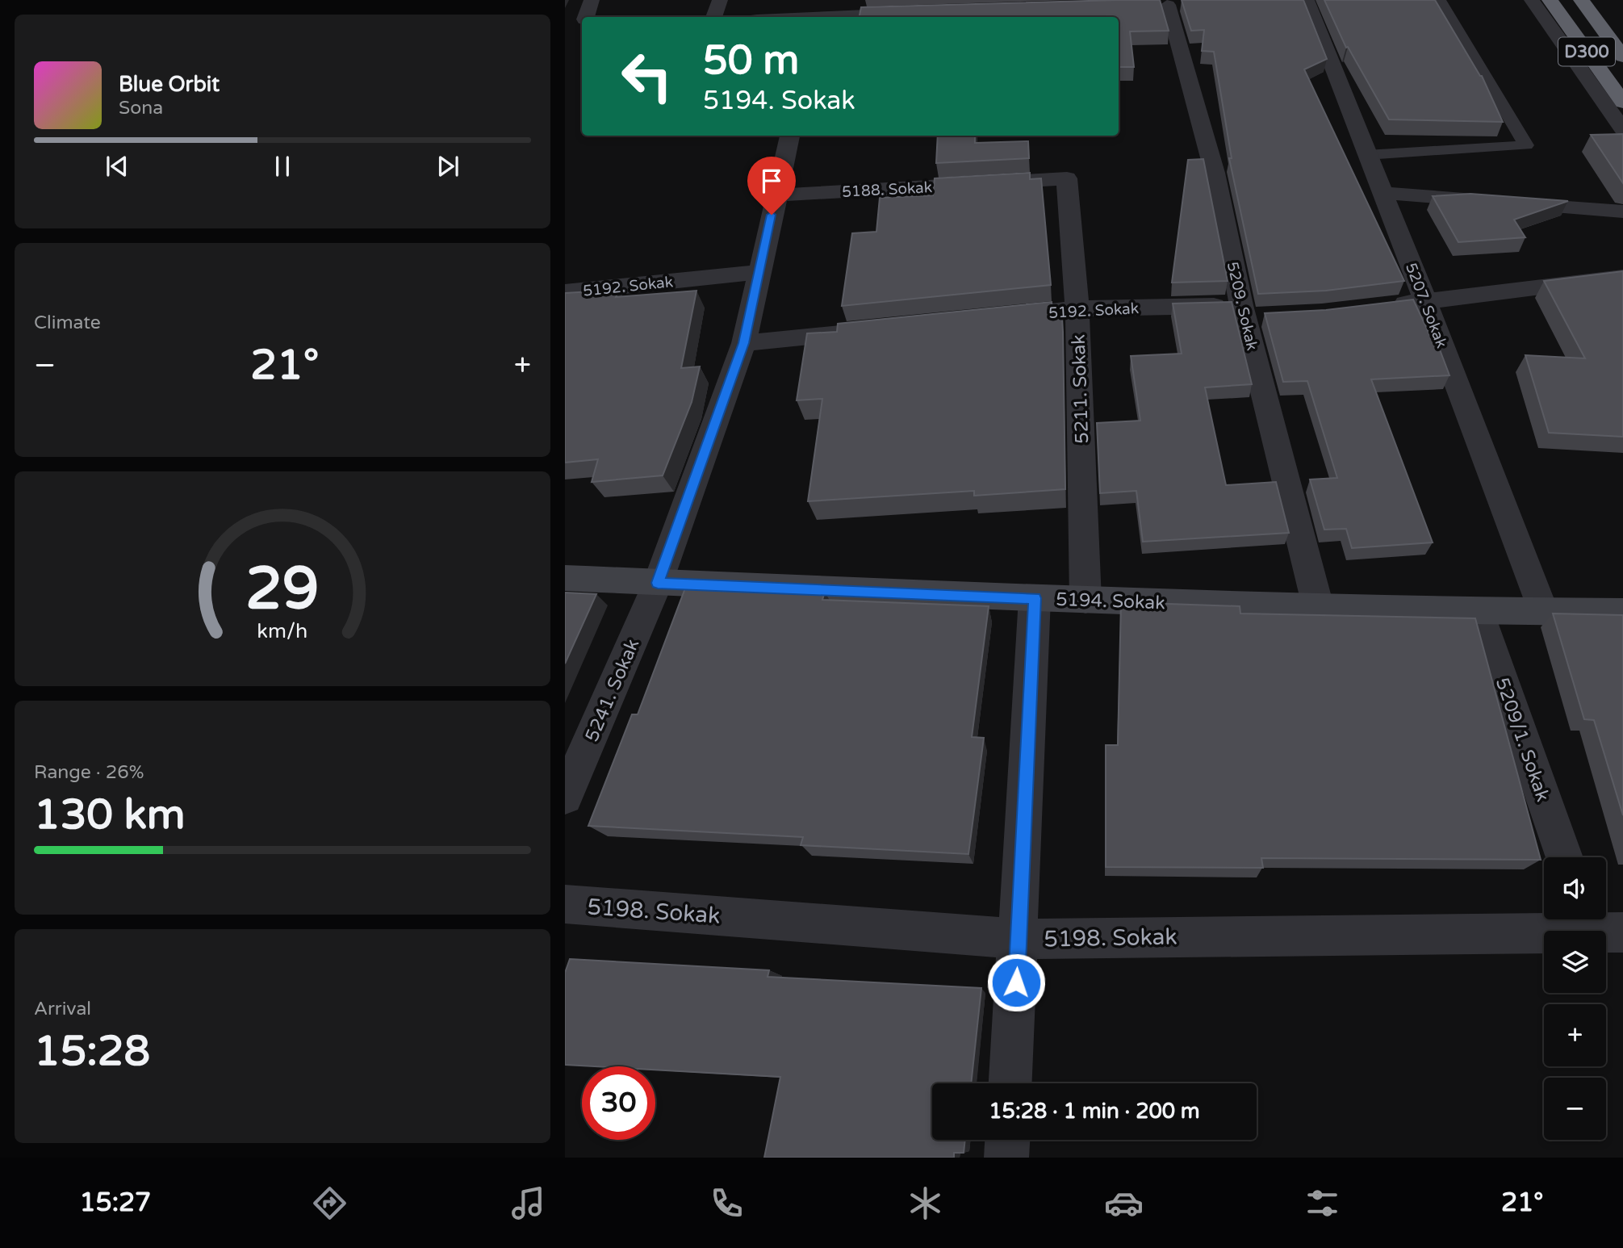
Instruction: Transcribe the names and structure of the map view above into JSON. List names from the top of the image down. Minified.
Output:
{"streets":{"highway":["D300"],"street":["5188. Sokak","5192. Sokak","5207. Sokak","5209. Sokak","5211. Sokak","5194. Sokak","5241. Sokak","5209/1. Sokak","5198. Sokak"]},"crossings":[["5188. Sokak","5211. Sokak"],["5188. Sokak","5241. Sokak"],["5192. Sokak","5209. Sokak"],["5192. Sokak","5211. Sokak"],["5192. Sokak","5241. Sokak"],["5207. Sokak","5194. Sokak"],["5209. Sokak","5194. Sokak"],["5211. Sokak","5194. Sokak"],["5194. Sokak","5241. Sokak"],["5194. Sokak","5209/1. Sokak"]],"page":{"turn":["50 m","5194. Sokak"],"song":["Blue Orbit","Sona"],"tile":["Climate",["Range · 26%","130 km"],["Arrival","15:28"]],"heat":["−","21°","+"],"map_buttons":["+","−"],"limit":"30","trip":"15:28 · 1 min · 200 m","tabs":["15:27","21°"],"gauge":["29","km/h"]}}
